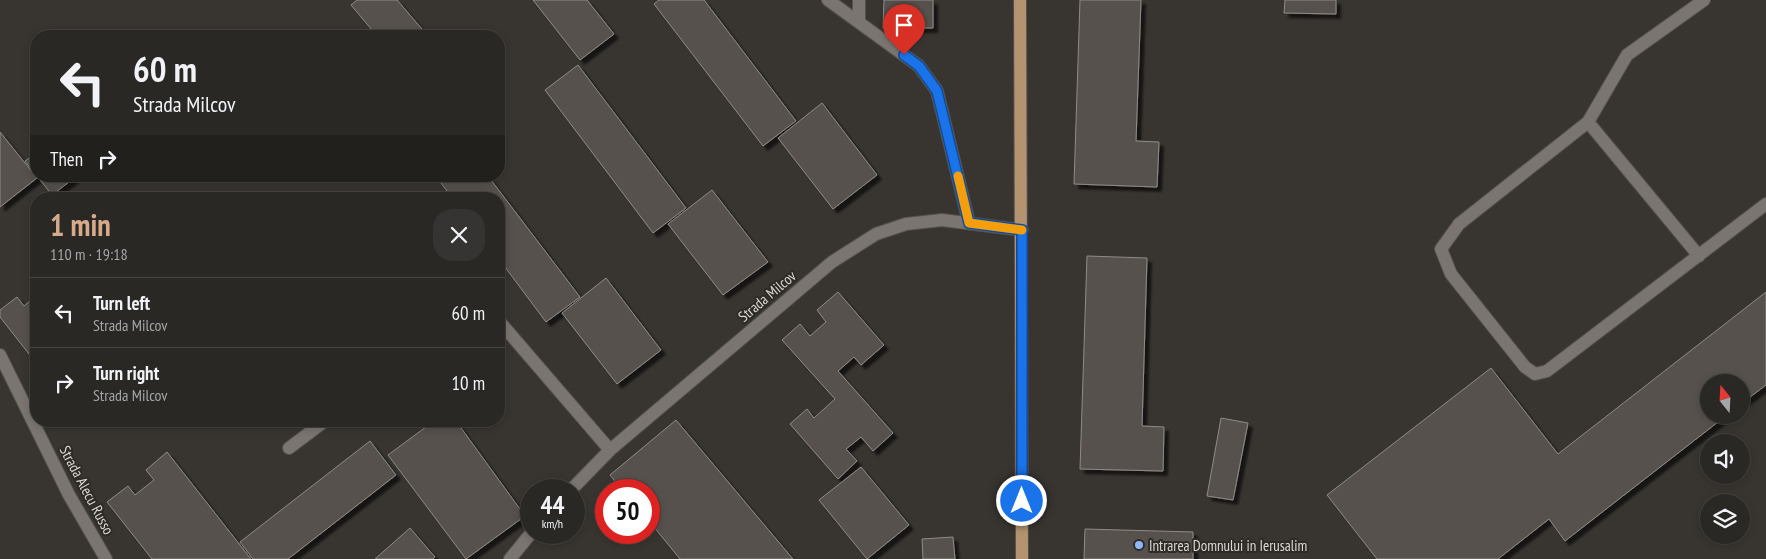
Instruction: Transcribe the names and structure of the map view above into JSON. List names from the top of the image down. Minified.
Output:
{"streets":{"street":["Strada Milcov","Strada Alecu Russo"]},"places":["Intrarea Domnului in Ierusalim"],"north":"top","page":{"turn":["60 m","Strada Milcov"],"then":"Then","heading":["1 min","110 m · 19:18"],"list":[{"name":"Turn left","note":"Strada Milcov","value":"60 m"},{"name":"Turn right","note":"Strada Milcov","value":"10 m"}],"speed":"44 km/h","limit":"50"}}
